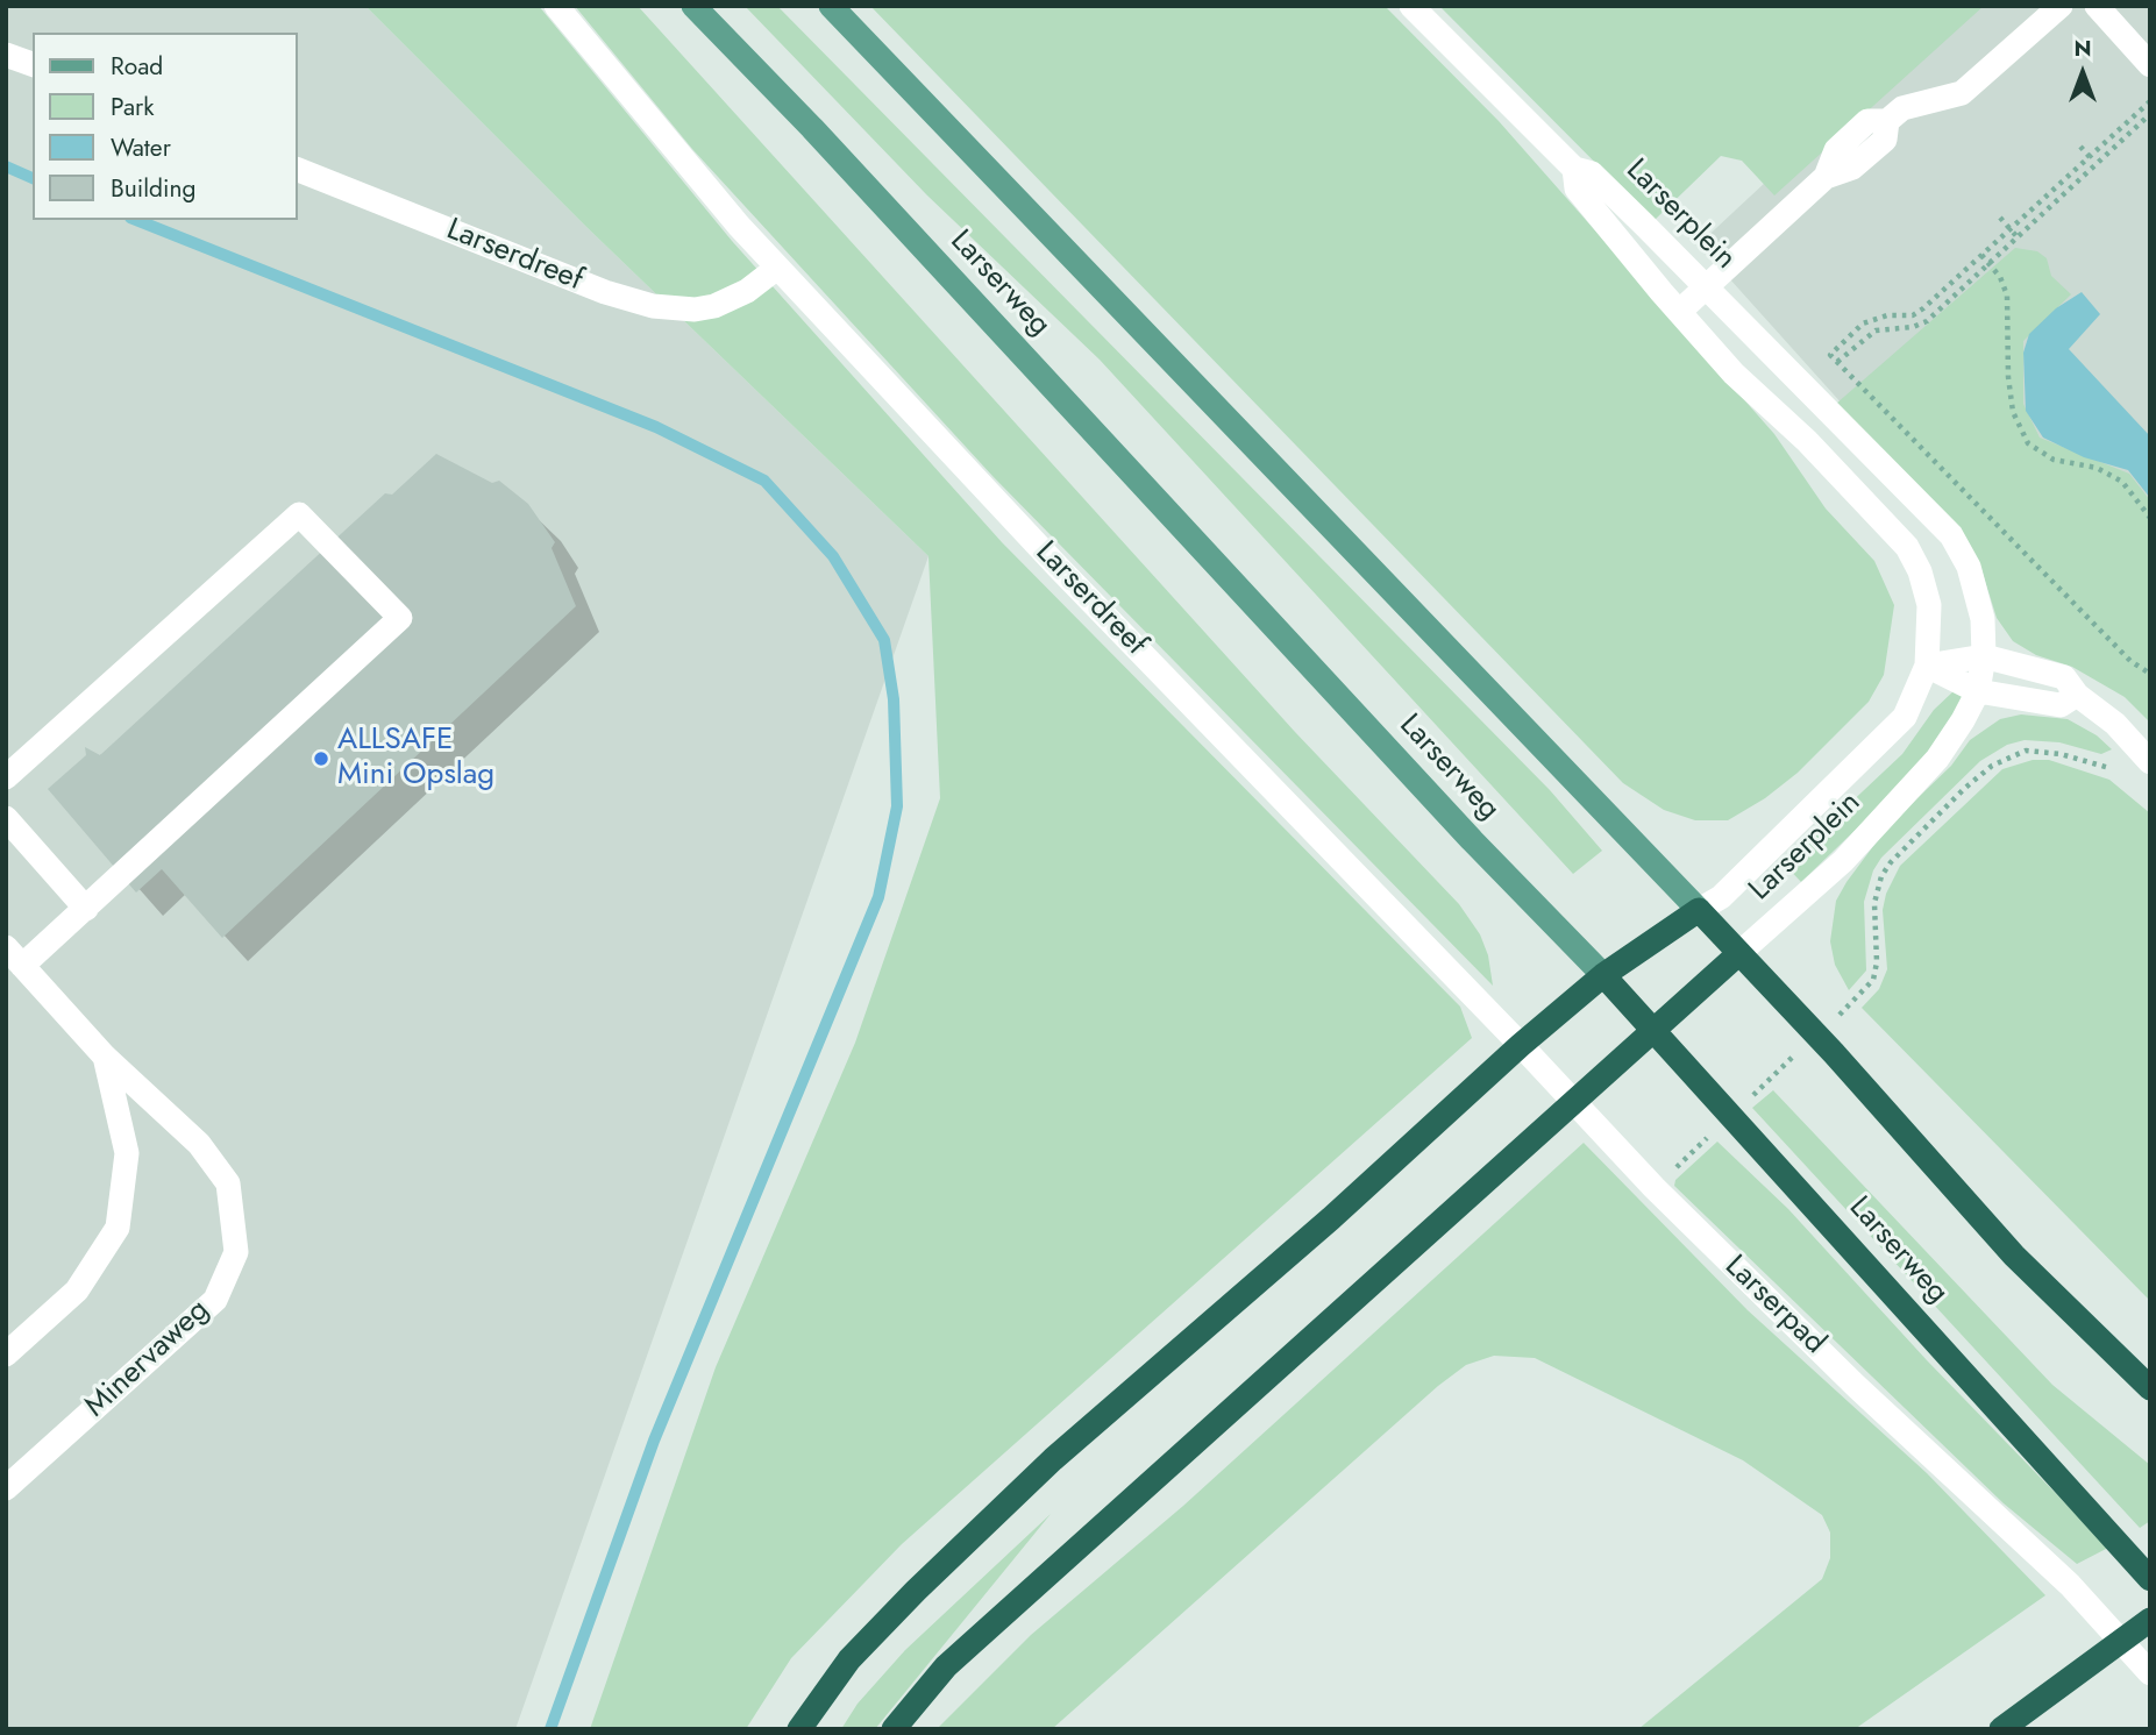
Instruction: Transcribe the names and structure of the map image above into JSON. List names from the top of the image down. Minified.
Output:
{"streets":{"highway":["Larserplein","Larserweg"],"street":["Larserdreef","Larserpad","Minervaweg"]},"crossings":[["Larserplein","Larserweg"],["Larserplein","Larserpad"],["Larserdreef","Larserpad"]],"places":["ALLSAFE Mini Opslag"],"legend":["Road","Park","Water","Building"],"north":"top"}
